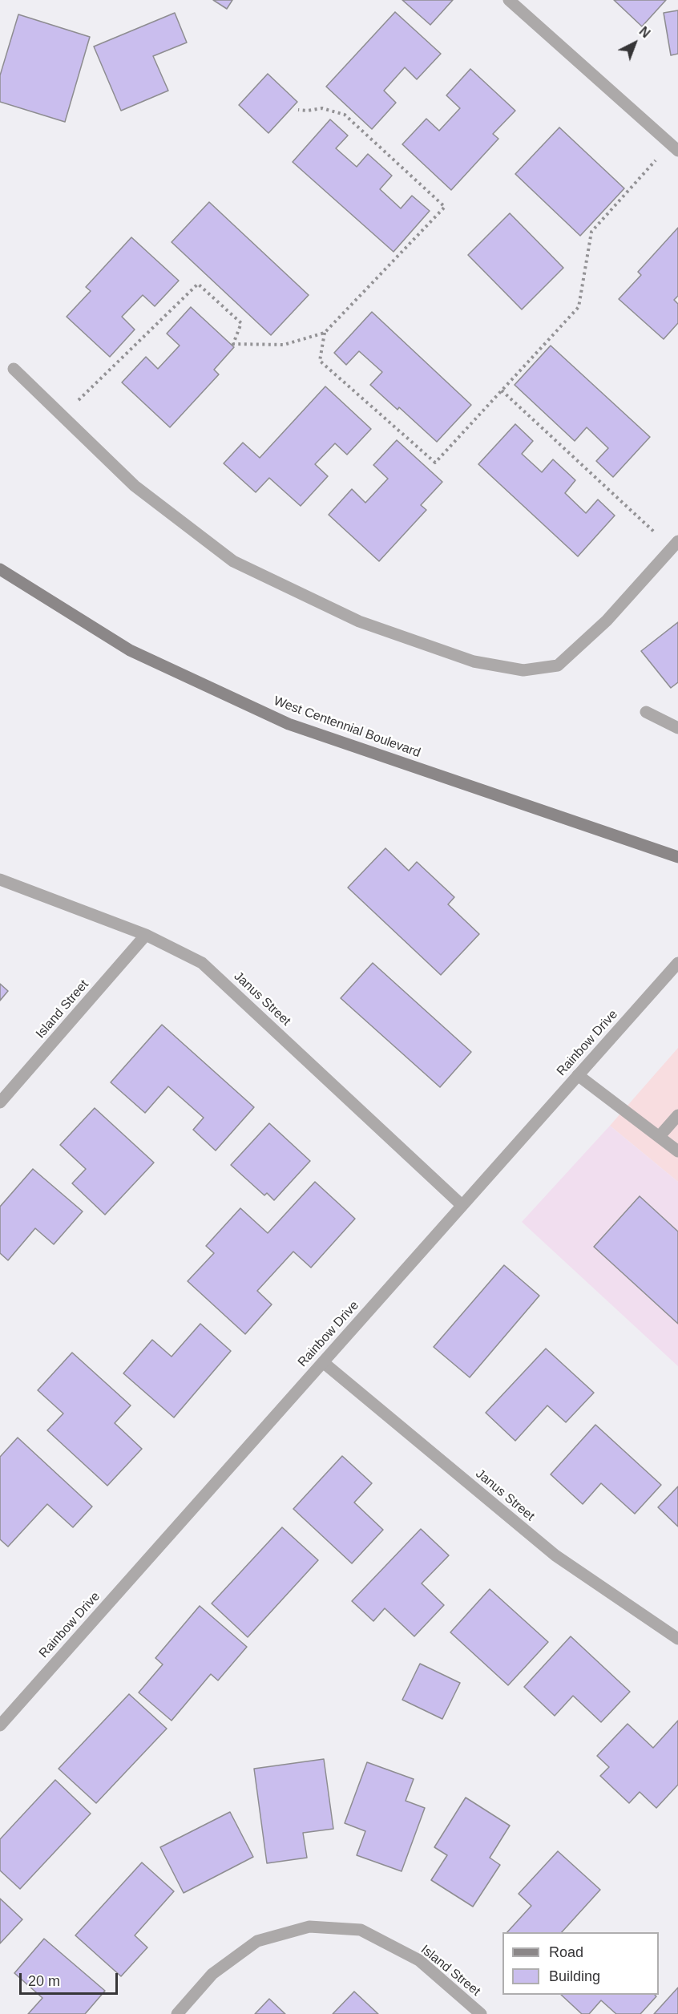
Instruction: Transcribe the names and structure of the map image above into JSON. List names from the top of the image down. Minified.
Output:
{"streets":{"main road":["West Centennial Boulevard"],"street":["Janus Street","Island Street","Rainbow Drive"]},"crossings":[["Janus Street","Island Street"],["Janus Street","Rainbow Drive"]],"legend":["Road","Building"],"scale_bar":"20 m","north":"top right"}
